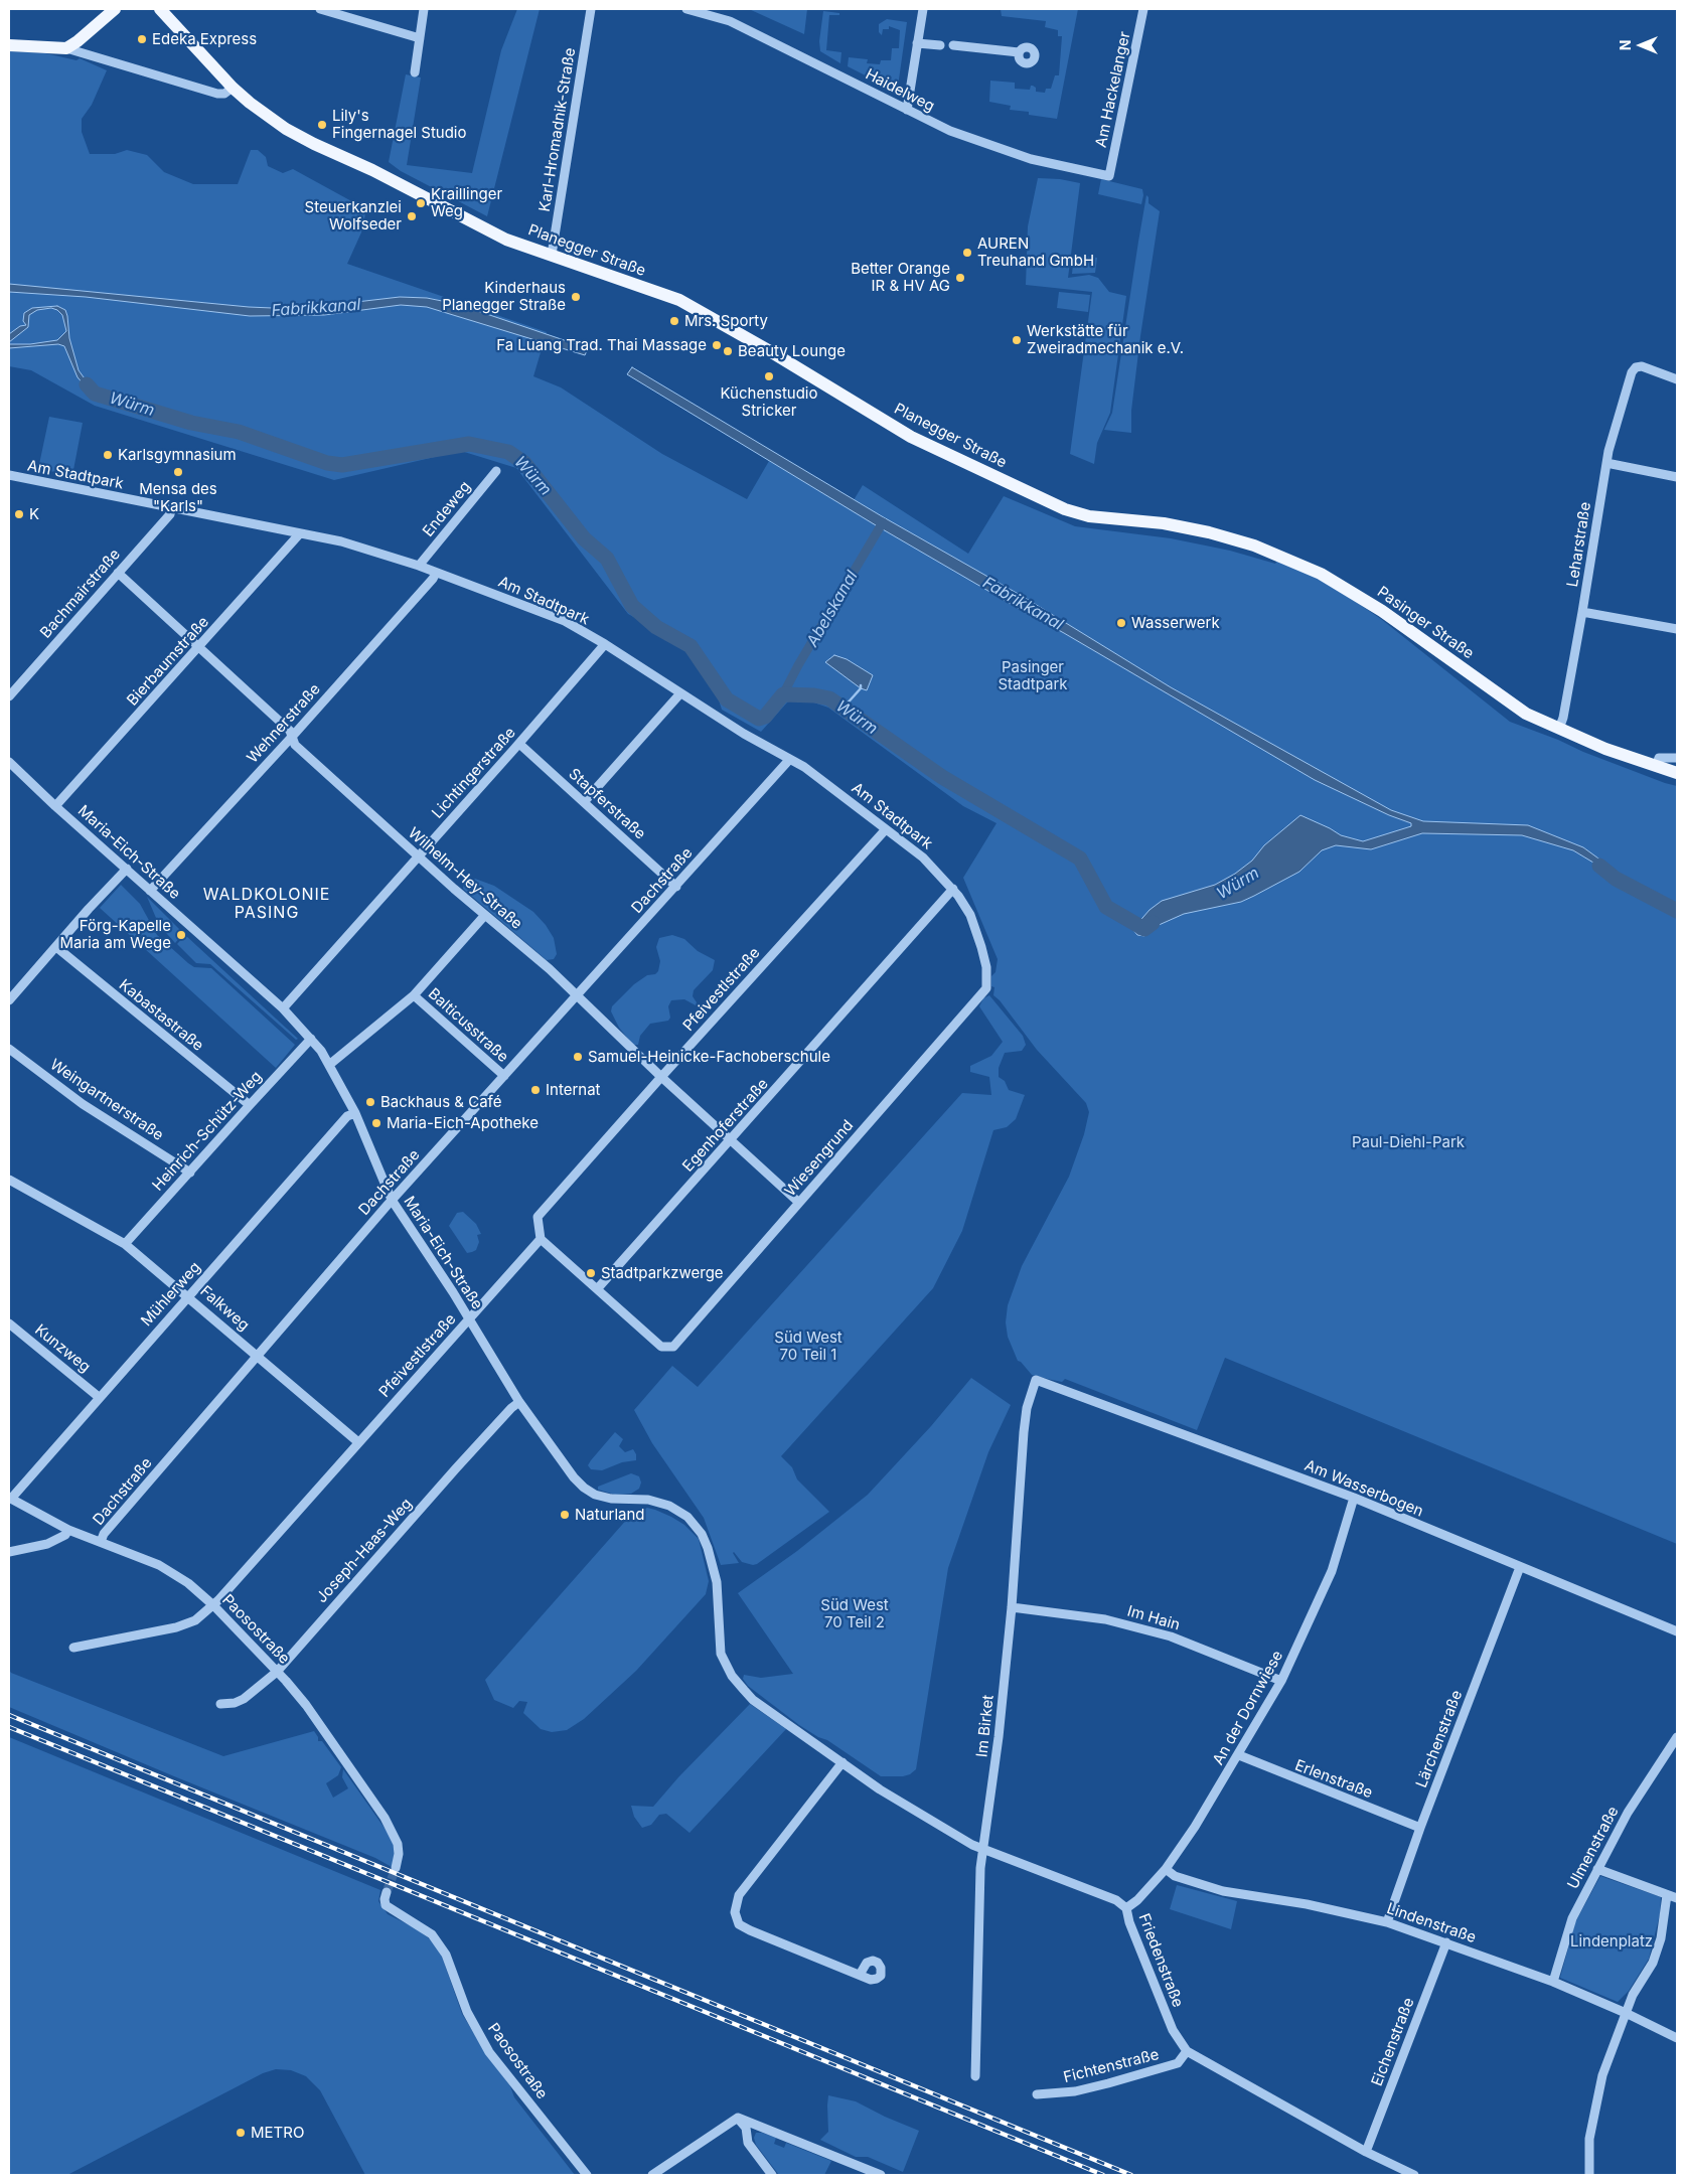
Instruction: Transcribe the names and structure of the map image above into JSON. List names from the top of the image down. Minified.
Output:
{"streets":{"main road":["Planegger Straße","Pasinger Straße"],"street":["Am Hackelanger","Haidelweg","Karl-Hromadnik-Straße","Am Stadtpark","Endeweg","Leharstraße","Bachmairstraße","Bierbaumstraße","Wehnerstraße","Lichtingerstraße","Stapferstraße","Maria-Eich-Straße","Wilhelm-Hey-Straße","Dachstraße","Pfeivestlstraße","Kabastastraße","Balticusstraße","Weingartnerstraße","Egenhoferstraße","Heinrich-Schütz-Weg","Wiesengrund","Mühlerweg","Falkweg","Kunzweg","Am Wasserbogen","Joseph-Haas-Weg","Im Hain","Paosostraße","An der Dornwiese","Im Birket","Lärchenstraße","Erlenstraße","Ulmenstraße","Lindenstraße","Friedenstraße","Eichenstraße","Fichtenstraße"]},"crossings":[["Am Hackelanger","Haidelweg"],["Karl-Hromadnik-Straße","Planegger Straße"],["Planegger Straße","Pasinger Straße"],["Am Stadtpark","Endeweg"],["Am Stadtpark","Bachmairstraße"],["Am Stadtpark","Bierbaumstraße"],["Am Stadtpark","Wehnerstraße"],["Am Stadtpark","Lichtingerstraße"],["Am Stadtpark","Dachstraße"],["Am Stadtpark","Pfeivestlstraße"],["Am Stadtpark","Egenhoferstraße"],["Am Stadtpark","Wiesengrund"],["Leharstraße","Pasinger Straße"],["Bachmairstraße","Wilhelm-Hey-Straße"],["Bierbaumstraße","Maria-Eich-Straße"],["Bierbaumstraße","Wilhelm-Hey-Straße"],["Wehnerstraße","Maria-Eich-Straße"],["Wehnerstraße","Wilhelm-Hey-Straße"],["Lichtingerstraße","Stapferstraße"],["Lichtingerstraße","Maria-Eich-Straße"],["Lichtingerstraße","Wilhelm-Hey-Straße"],["Stapferstraße","Dachstraße"],["Maria-Eich-Straße","Dachstraße"],["Maria-Eich-Straße","Pfeivestlstraße"],["Maria-Eich-Straße","Heinrich-Schütz-Weg"],["Maria-Eich-Straße","Mühlerweg"],["Maria-Eich-Straße","Joseph-Haas-Weg"],["Maria-Eich-Straße","Friedenstraße"],["Wilhelm-Hey-Straße","Dachstraße"],["Wilhelm-Hey-Straße","Pfeivestlstraße"],["Wilhelm-Hey-Straße","Egenhoferstraße"],["Wilhelm-Hey-Straße","Wiesengrund"],["Dachstraße","Balticusstraße"],["Dachstraße","Falkweg"],["Dachstraße","Paosostraße"],["Pfeivestlstraße","Falkweg"],["Pfeivestlstraße","Paosostraße"],["Kabastastraße","Heinrich-Schütz-Weg"],["Weingartnerstraße","Heinrich-Schütz-Weg"],["Egenhoferstraße","Wiesengrund"],["Heinrich-Schütz-Weg","Falkweg"],["Mühlerweg","Falkweg"],["Mühlerweg","Kunzweg"],["Mühlerweg","Paosostraße"],["Am Wasserbogen","An der Dornwiese"],["Am Wasserbogen","Im Birket"],["Am Wasserbogen","Lärchenstraße"],["Joseph-Haas-Weg","Paosostraße"],["Im Hain","An der Dornwiese"],["Im Hain","Im Birket"],["An der Dornwiese","Erlenstraße"],["An der Dornwiese","Lindenstraße"],["An der Dornwiese","Friedenstraße"],["Im Birket","Friedenstraße"],["Lärchenstraße","Erlenstraße"],["Lärchenstraße","Lindenstraße"],["Ulmenstraße","Lindenstraße"],["Lindenstraße","Eichenstraße"],["Friedenstraße","Eichenstraße"],["Friedenstraße","Fichtenstraße"]],"districts":["WALDKOLONIE PASING"],"water":["Fabrikkanal","Würm","Abelskanal"],"parks":["Pasinger Stadtpark","Paul-Diehl-Park","Süd West 70 Teil 1","Süd West 70 Teil 2","Lindenplatz"],"places":["Edeka Express","Lily's Fingernagel Studio","Kraillinger Weg","Steuerkanzlei Wolfseder","AUREN Treuhand GmbH","Better Orange IR & HV AG","Kinderhaus Planegger Straße","Mrs. Sporty","Werkstätte für Zweiradmechanik e.V.","Fa Luang Trad. Thai Massage","Beauty Lounge","Küchenstudio Stricker","Karlsgymnasium","Mensa des \"Karls\"","K","Wasserwerk","Förg-Kapelle Maria am Wege","Samuel-Heinicke-Fachoberschule","Internat","Backhaus & Café","Maria-Eich-Apotheke","Stadtparkzwerge","Naturland","METRO"],"north":"left"}
